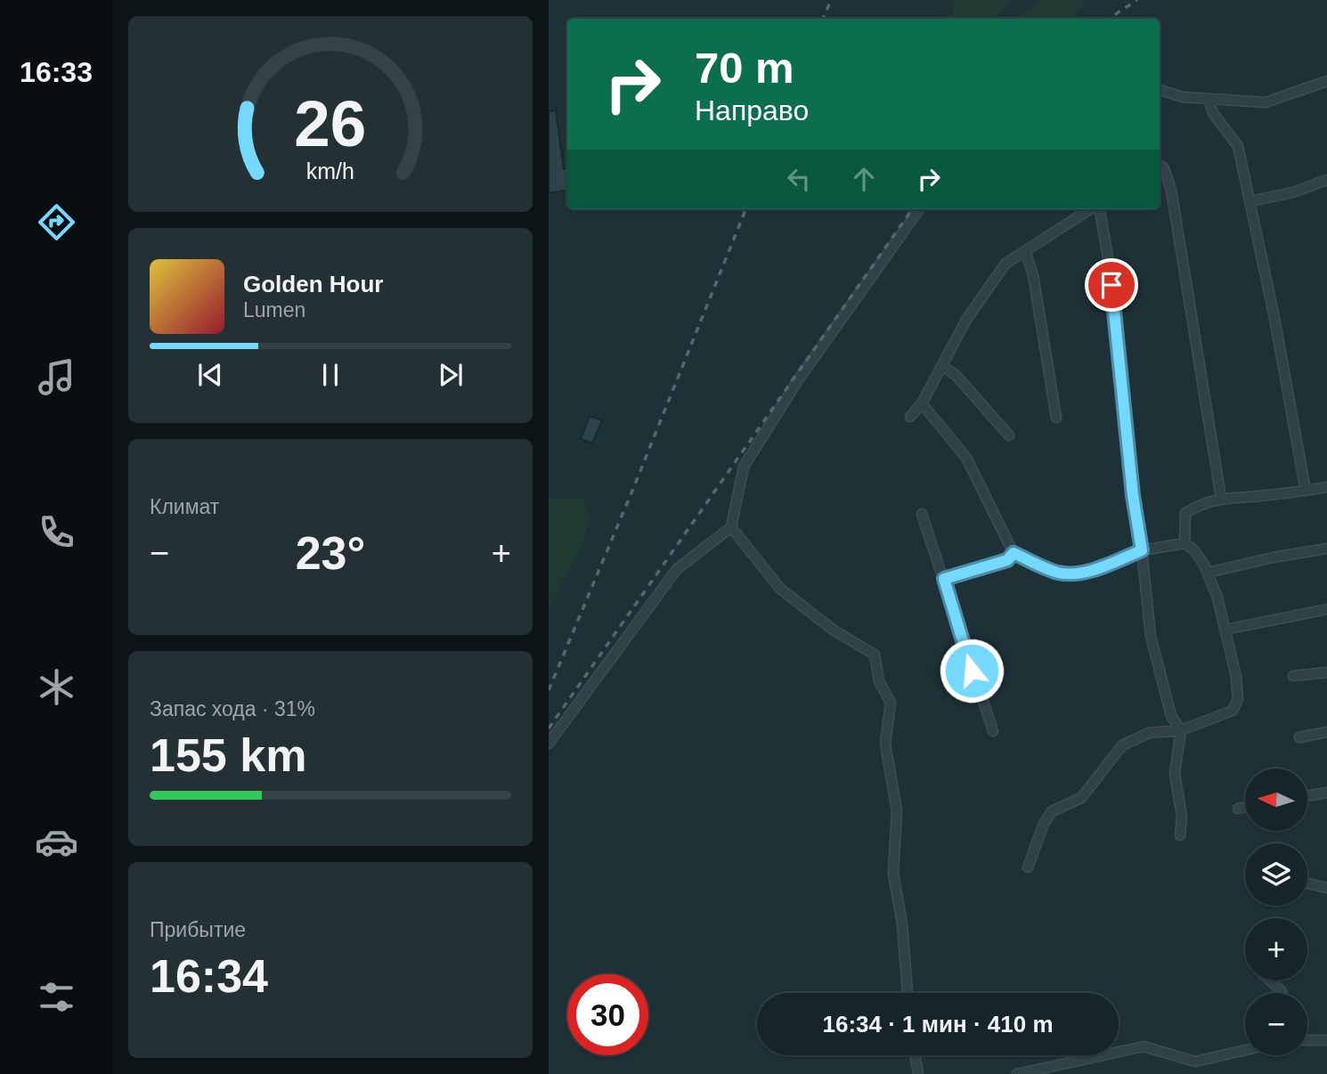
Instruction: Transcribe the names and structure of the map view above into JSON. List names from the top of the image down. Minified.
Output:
{"north":"left","page":{"tabs":"16:33","turn":["70 m","Направо"],"song":["Golden Hour","Lumen"],"tile":["Климат",["Запас хода · 31%","155 km"],["Прибытие","16:34"]],"heat":["−","23°","+"],"map_buttons":["+","−"],"limit":"30","trip":"16:34 · 1 мин · 410 m","gauge":["26","km/h"]}}
